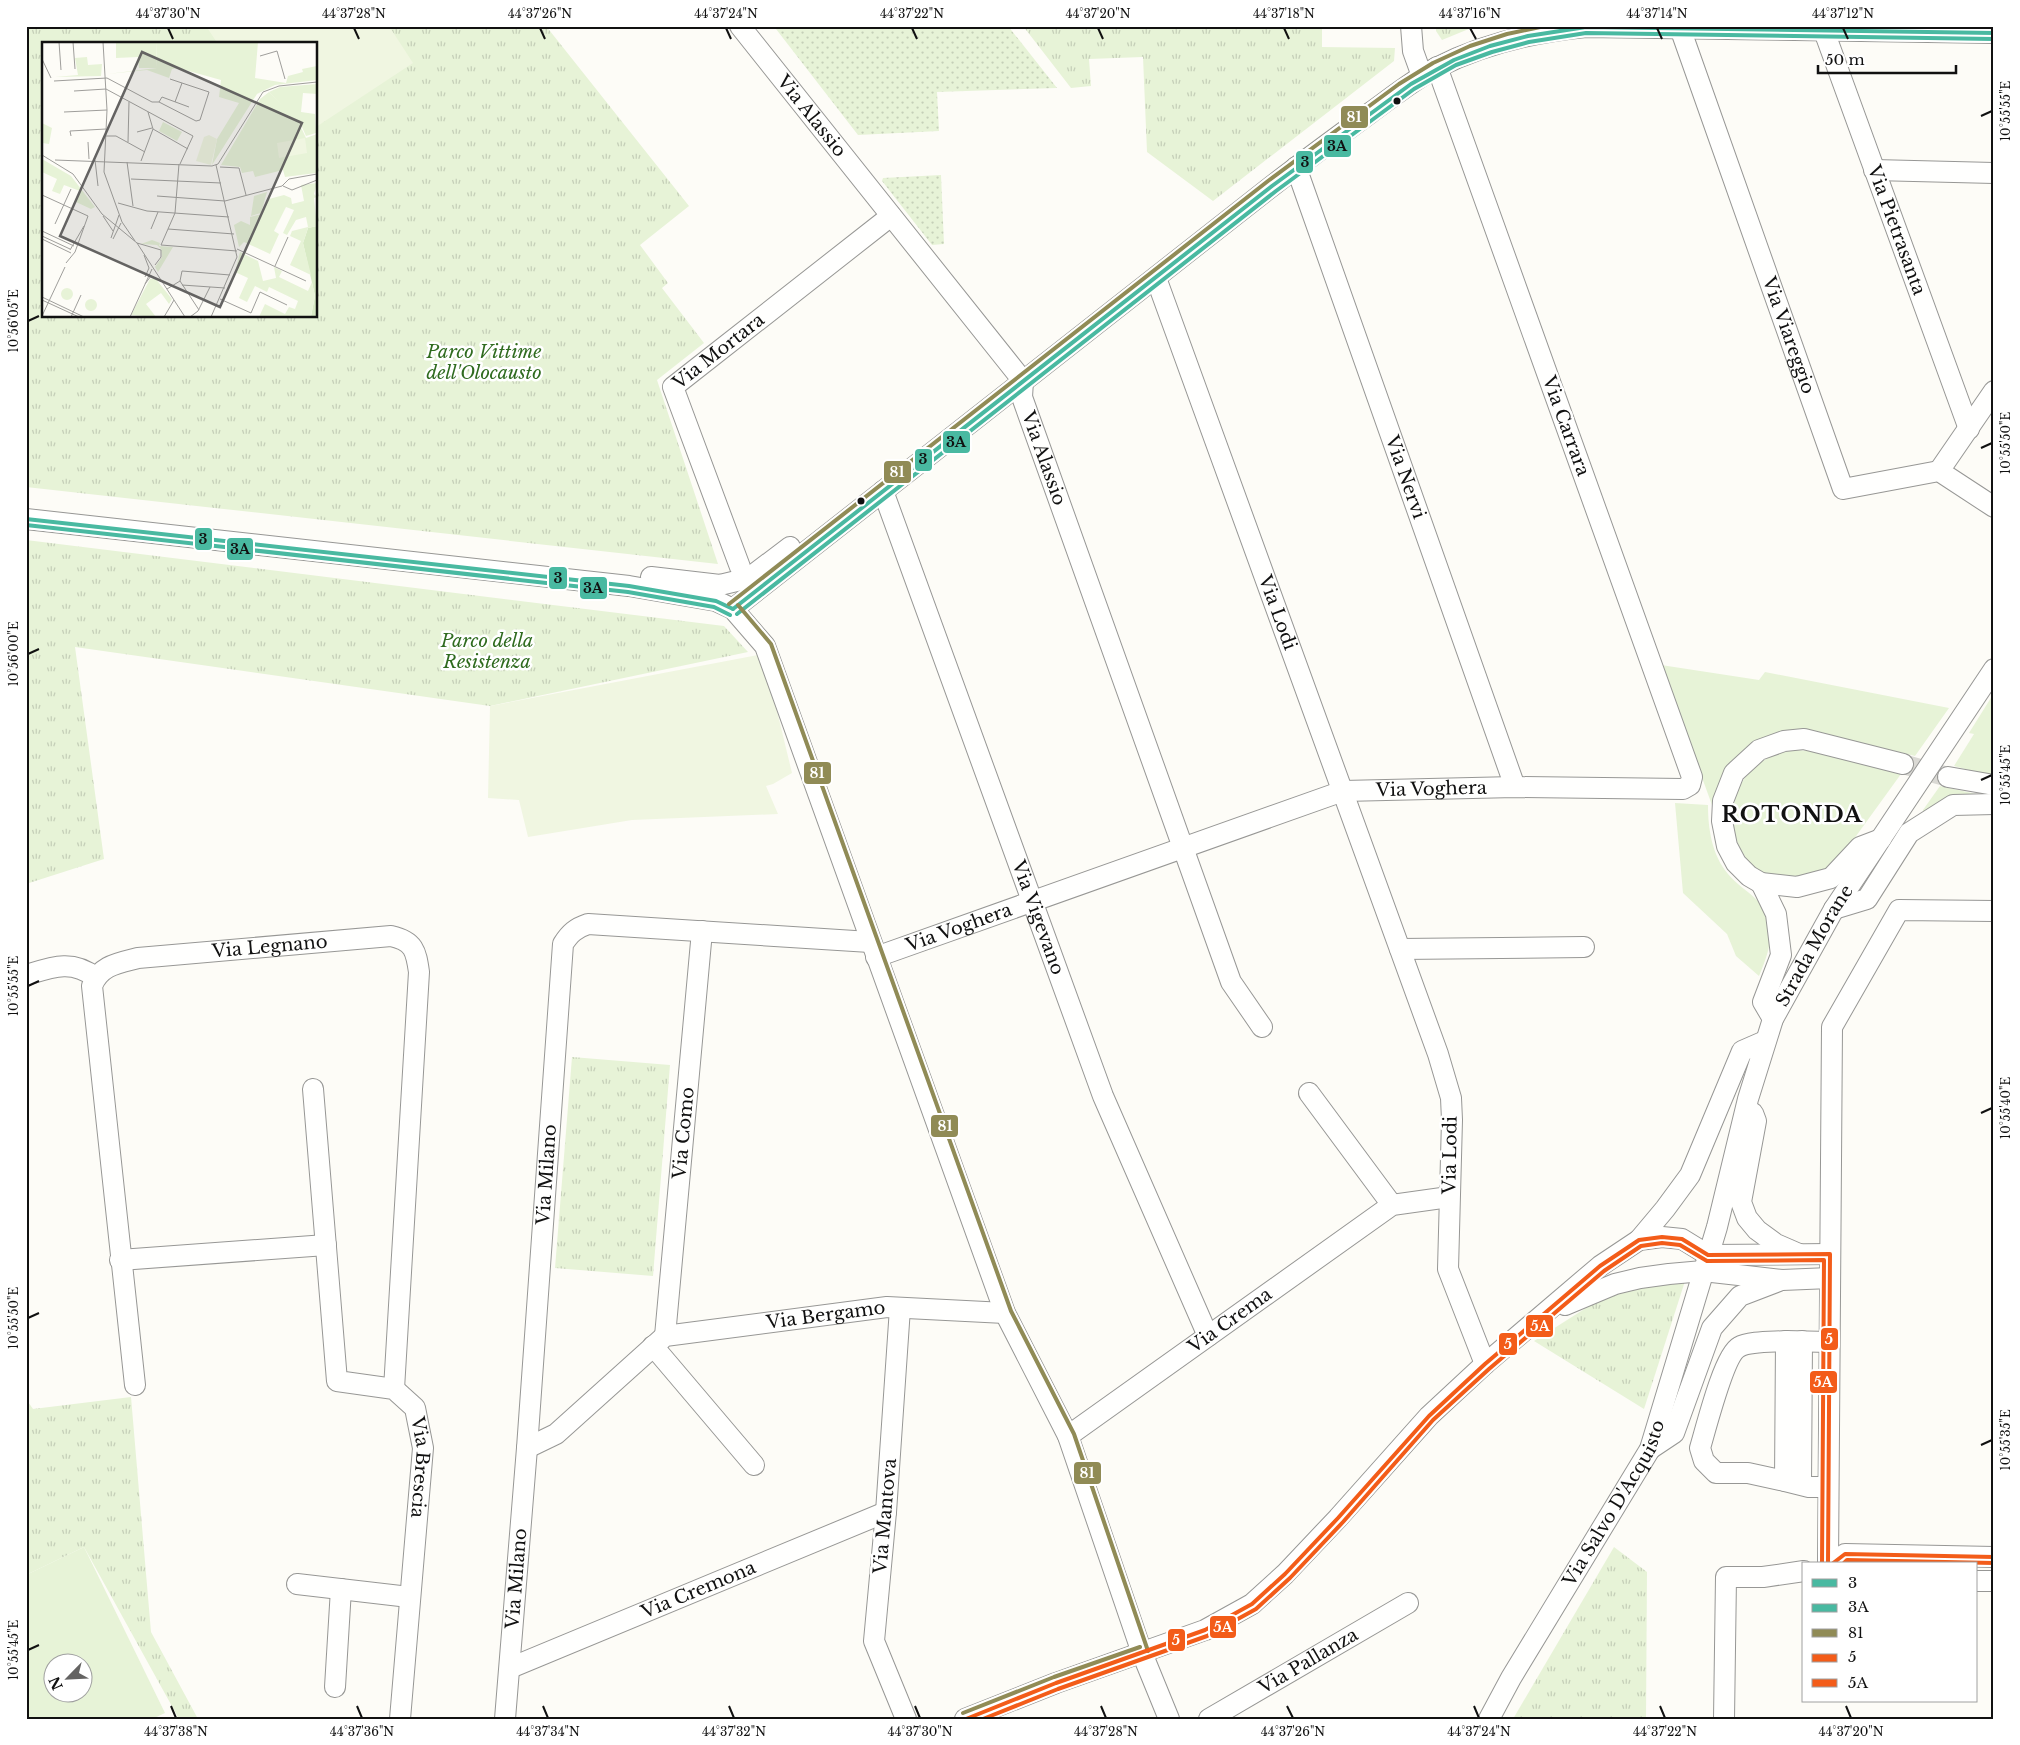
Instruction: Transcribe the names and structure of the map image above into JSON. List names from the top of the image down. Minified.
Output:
{"streets":{"street":["Via Alassio","Via Pietrasanta","Via Viareggio","Via Mortara","Via Carrara","Via Nervi","Via Lodi","Via Voghera","Via Vigevano","Strada Morane","Via Legnano","Via Como","Via Milano","Via Bergamo","Via Crema","Via Brescia","Via Salvo D'Acquisto","Via Mantova","Via Cremona","Via Pallanza"]},"crossings":[["Via Alassio","Via Mortara"],["Via Alassio","Via Voghera"],["Via Carrara","Via Voghera"],["Via Nervi","Via Voghera"],["Via Lodi","Via Voghera"],["Via Lodi","Via Crema"],["Via Voghera","Via Vigevano"],["Via Voghera","Via Milano"],["Via Vigevano","Via Crema"],["Strada Morane","Via Salvo D'Acquisto"],["Via Legnano","Via Brescia"],["Via Como","Via Milano"],["Via Como","Via Bergamo"],["Via Milano","Via Cremona"],["Via Bergamo","Via Mantova"],["Via Mantova","Via Cremona"]],"districts":["ROTONDA"],"parks":["Parco Vittime dell'Olocausto","Parco della Resistenza"],"lines":["transit line 81","transit line 3","transit line 3A","transit line 5","transit line 5A"],"legend":["3","3A","81","5","5A"],"scale_bar":"50 m","north":"bottom left","coordinates":["44°37'30\"N","44°37'28\"N","44°37'26\"N","44°37'24\"N","44°37'22\"N","44°37'20\"N","44°37'18\"N","44°37'16\"N","44°37'14\"N","44°37'12\"N","10°55'55\"E","10°56'05\"E","10°55'50\"E","10°56'00\"E","10°55'45\"E","10°55'40\"E","10°55'35\"E","44°37'38\"N","44°37'36\"N","44°37'34\"N","44°37'32\"N"]}
